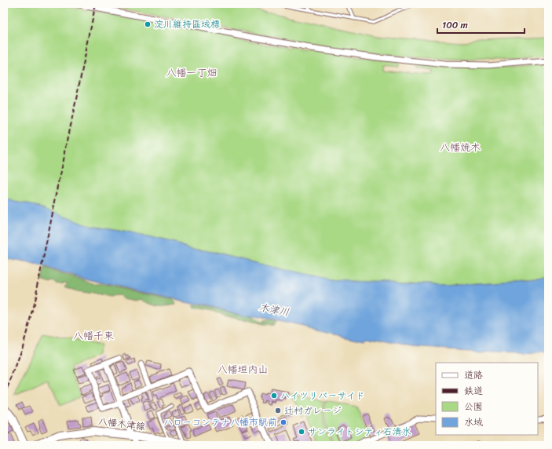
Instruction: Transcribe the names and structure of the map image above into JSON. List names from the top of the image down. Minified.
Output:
{"streets":{"main road":["八幡木津線"]},"districts":["八幡一丁畑","八幡焼木","八幡千束","八幡垣内山"],"water":["木津川"],"places":["淀川維持區域標","ハイツリバーサイド","辻村ガレージ","ハローコンテナ八幡市駅前","サンライトシティ石清水"],"legend":["道路","鉄道","公園","水域"],"scale_bar":"100 m"}
